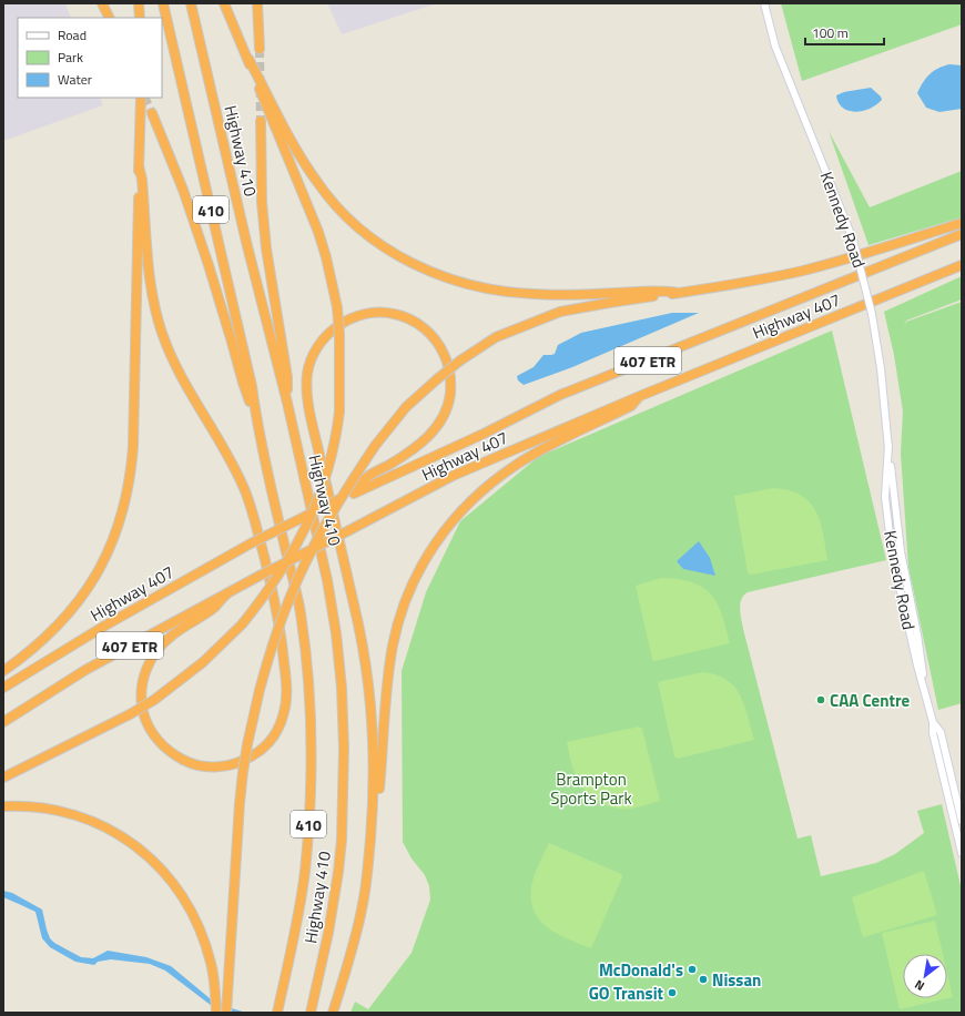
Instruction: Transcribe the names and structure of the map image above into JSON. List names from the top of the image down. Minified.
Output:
{"streets":{"highway":["Highway 410","410","Highway 407","407 ETR"],"main road":["Kennedy Road"]},"parks":["Brampton Sports Park"],"places":["CAA Centre","McDonald's","Nissan","GO Transit"],"legend":["Road","Park","Water"],"scale_bar":"100 m","north":"bottom left"}
